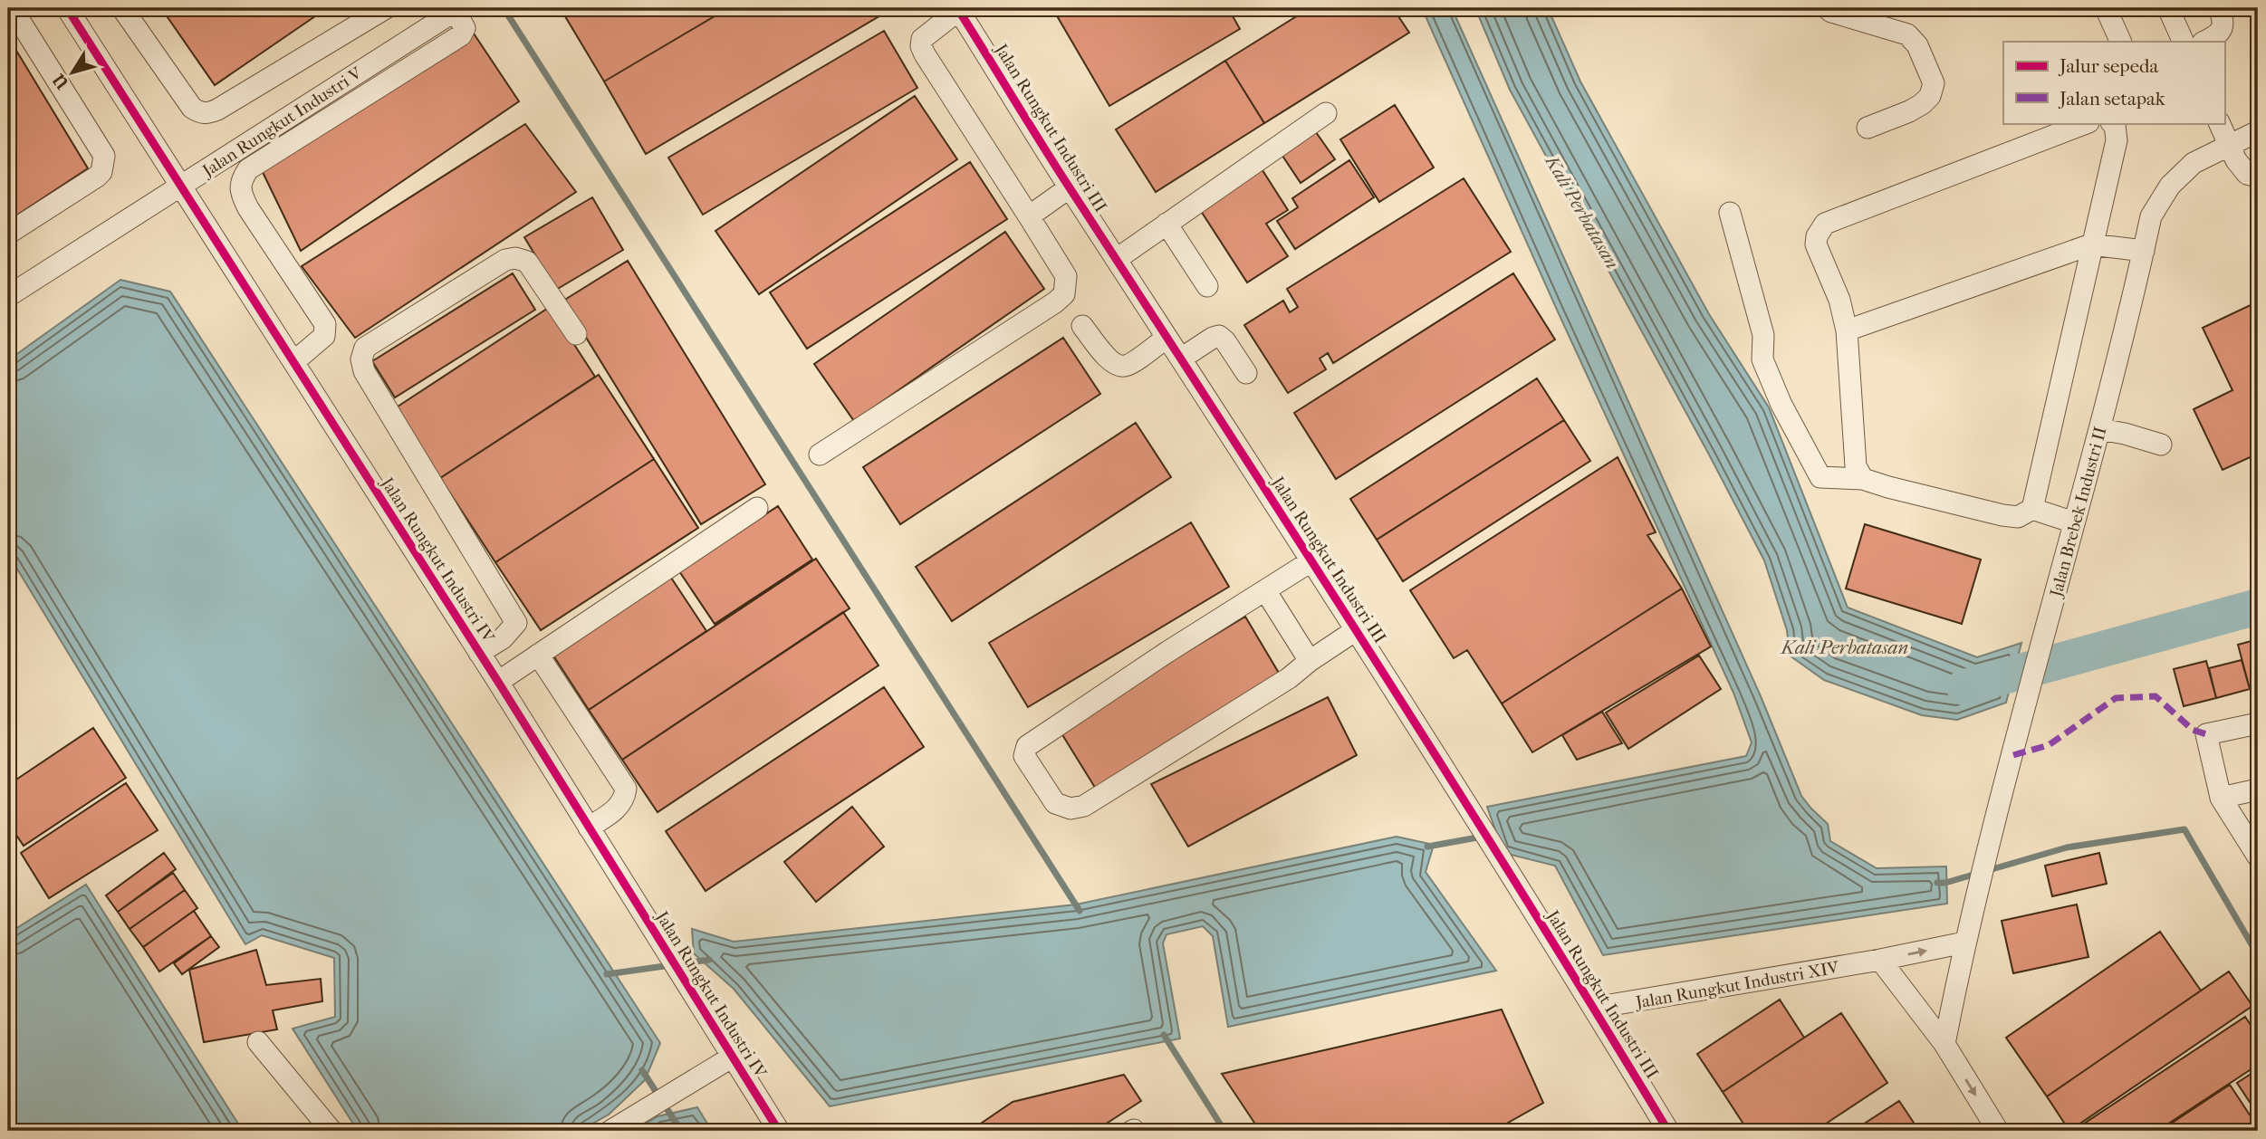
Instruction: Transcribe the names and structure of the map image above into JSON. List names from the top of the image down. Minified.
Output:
{"streets":{"street":["Jalan Rungkut Industri V","Jalan Rungkut Industri III","Jalan Brebek Industri II","Jalan Rungkut Industri IV","Jalan Rungkut Industri XIV"]},"crossings":[["Jalan Rungkut Industri V","Jalan Rungkut Industri IV"],["Jalan Rungkut Industri III","Jalan Rungkut Industri XIV"],["Jalan Brebek Industri II","Jalan Rungkut Industri XIV"]],"water":["Kali Perbatasan"],"legend":["Jalur sepeda","Jalan setapak"],"north":"bottom left"}
